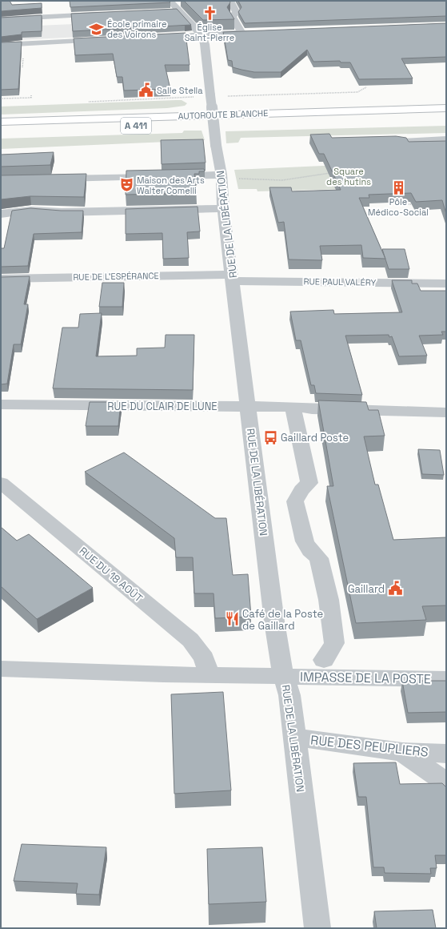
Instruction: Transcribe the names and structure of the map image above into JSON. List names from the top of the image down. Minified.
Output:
{"streets":{"highway":["AUTOROUTE BLANCHE","A 411"],"street":["RUE DE LA LIBÉRATION","RUE DE L'ESPÉRANCE","RUE PAUL VALÉRY","RUE DU CLAIR DE LUNE","RUE DU 18 AOÛT","IMPASSE DE LA POSTE","RUE DES PEUPLIERS"]},"crossings":[["RUE DE LA LIBÉRATION","RUE DE L'ESPÉRANCE"],["RUE DE LA LIBÉRATION","RUE PAUL VALÉRY"],["RUE DE LA LIBÉRATION","RUE DU CLAIR DE LUNE"],["RUE DE LA LIBÉRATION","IMPASSE DE LA POSTE"],["RUE DE LA LIBÉRATION","RUE DES PEUPLIERS"],["RUE DE L'ESPÉRANCE","RUE PAUL VALÉRY"]],"parks":["Square des hutins"],"places":{"church":["Église Saint-Pierre"],"school or university":["École primaire des Voirons"],"public building":["Salle Stella","Gaillard"],"theatre":["Maison des Arts Walter Comelli"],"building":["Pôle Médico-Social"],"bus stop":["Gaillard Poste"],"restaurant":["Café de la Poste de Gaillard"]}}
